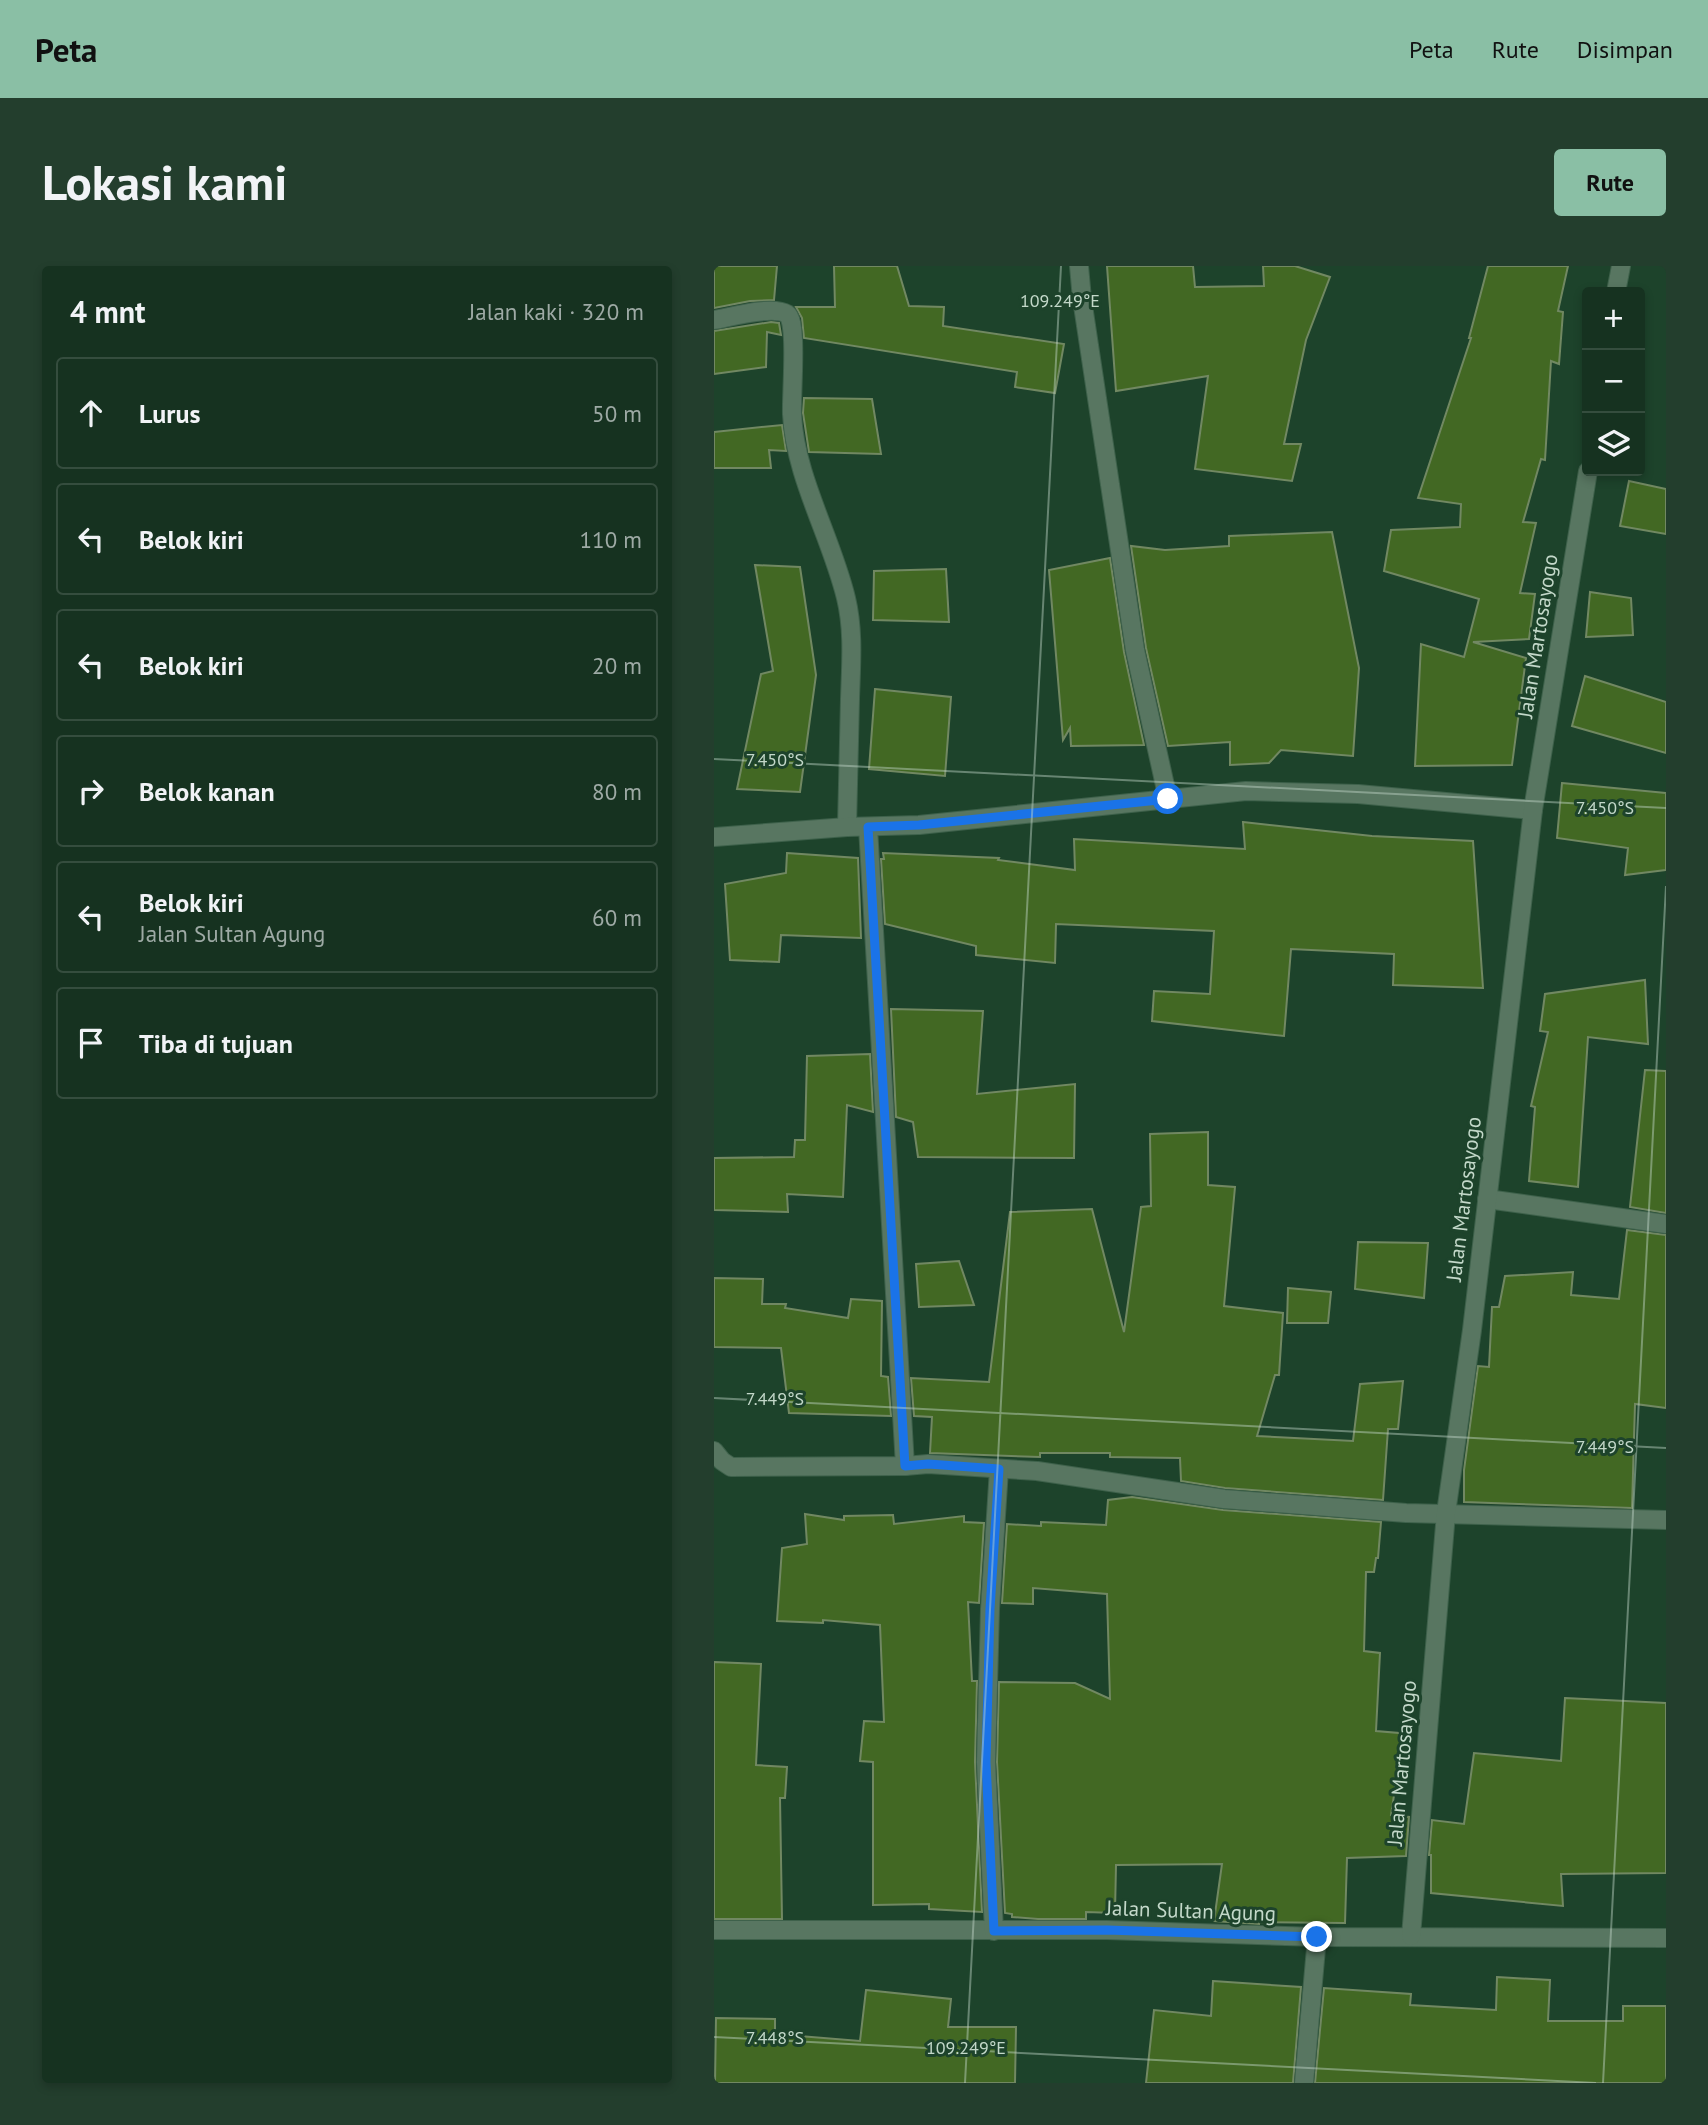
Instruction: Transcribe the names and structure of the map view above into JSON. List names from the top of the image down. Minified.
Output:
{"streets":{"street":["Jalan Martosayogo","Jalan Sultan Agung"]},"crossings":[["Jalan Martosayogo","Jalan Sultan Agung"]],"page":{"header":"Peta","nav":["Peta","Rute","Disimpan"],"buttons":"Rute","title":"Lokasi kami","heading":["4 mnt","Jalan kaki · 320 m"],"map_buttons":["+","−"],"list":[["Lurus","50 m"],["Belok kiri","110 m"],["Belok kiri","20 m"],["Belok kanan","80 m"],["Belok kiri","Jalan Sultan Agung","60 m"],"Tiba di tujuan"]},"coordinates":["109.249°E","7.450°S","7.449°S","7.448°S"]}
